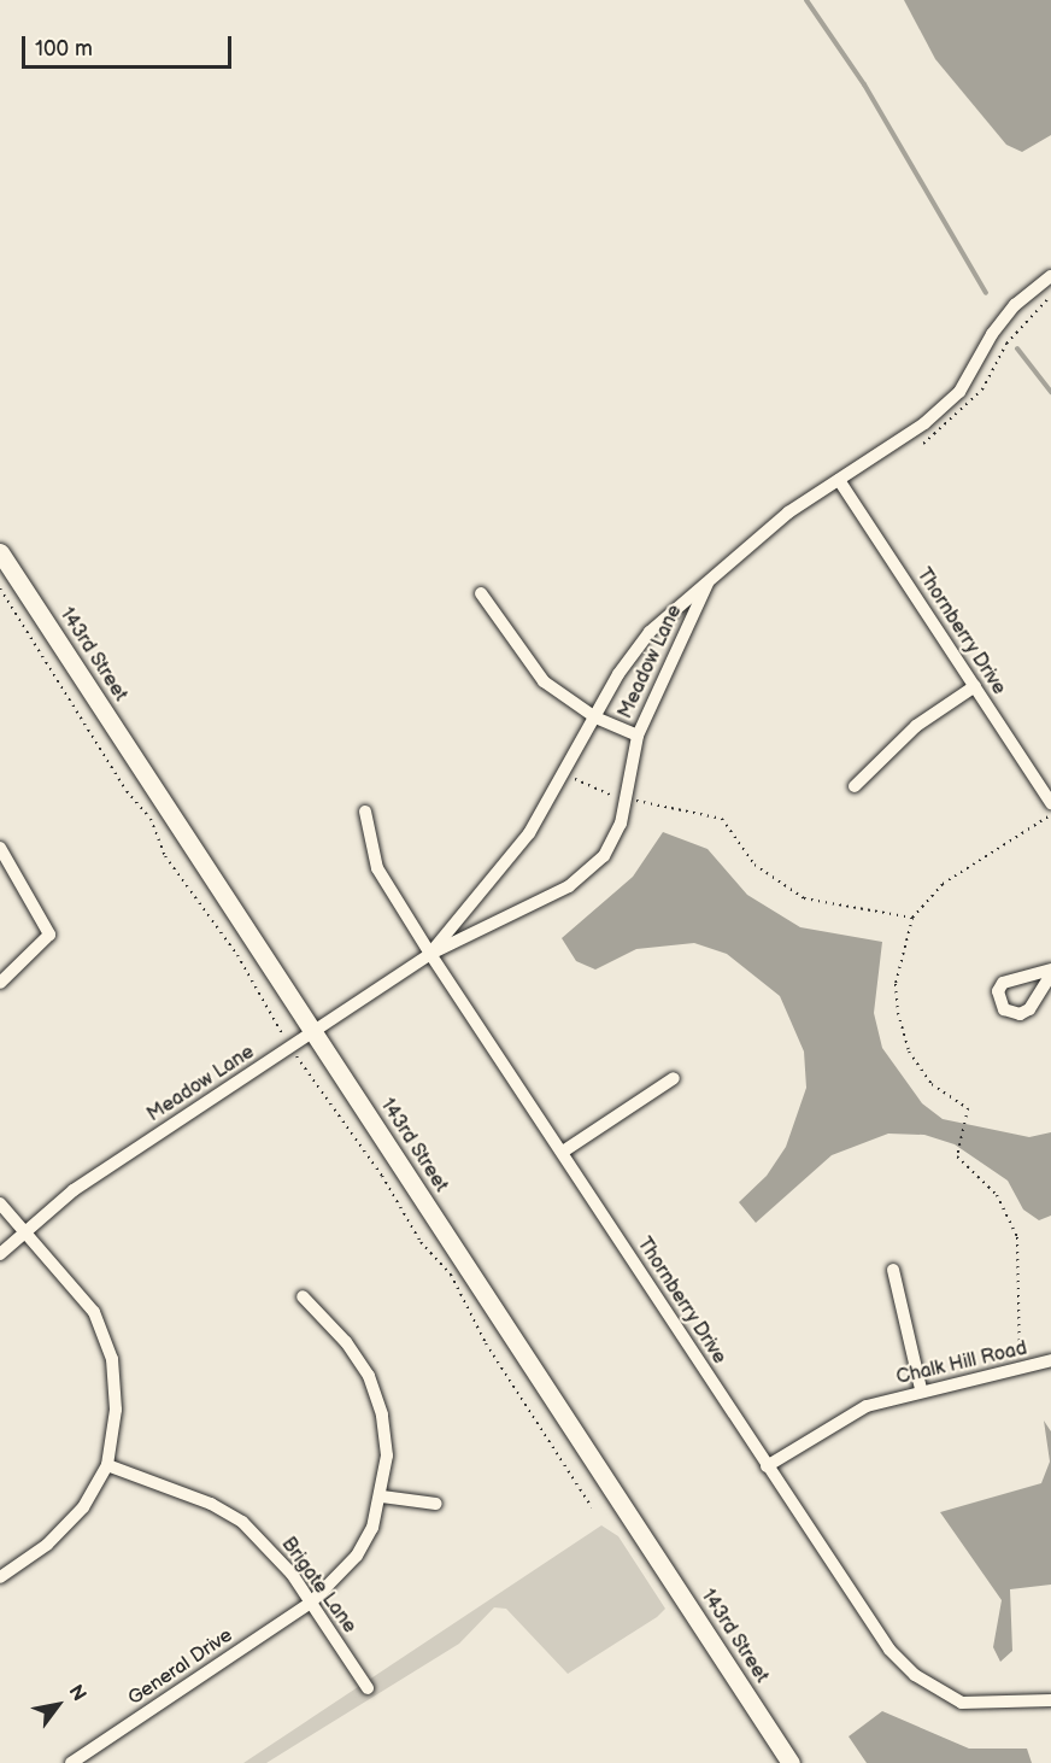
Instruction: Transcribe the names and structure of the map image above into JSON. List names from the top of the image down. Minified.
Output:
{"streets":{"street":["Thornberry Drive","143rd Street","Meadow Lane","Chalk Hill Road","Brigate Lane","General Drive"]},"crossings":[["Thornberry Drive","Meadow Lane"],["Thornberry Drive","Chalk Hill Road"],["143rd Street","Meadow Lane"],["Brigate Lane","General Drive"]],"scale_bar":"100 m","north":"top right"}
